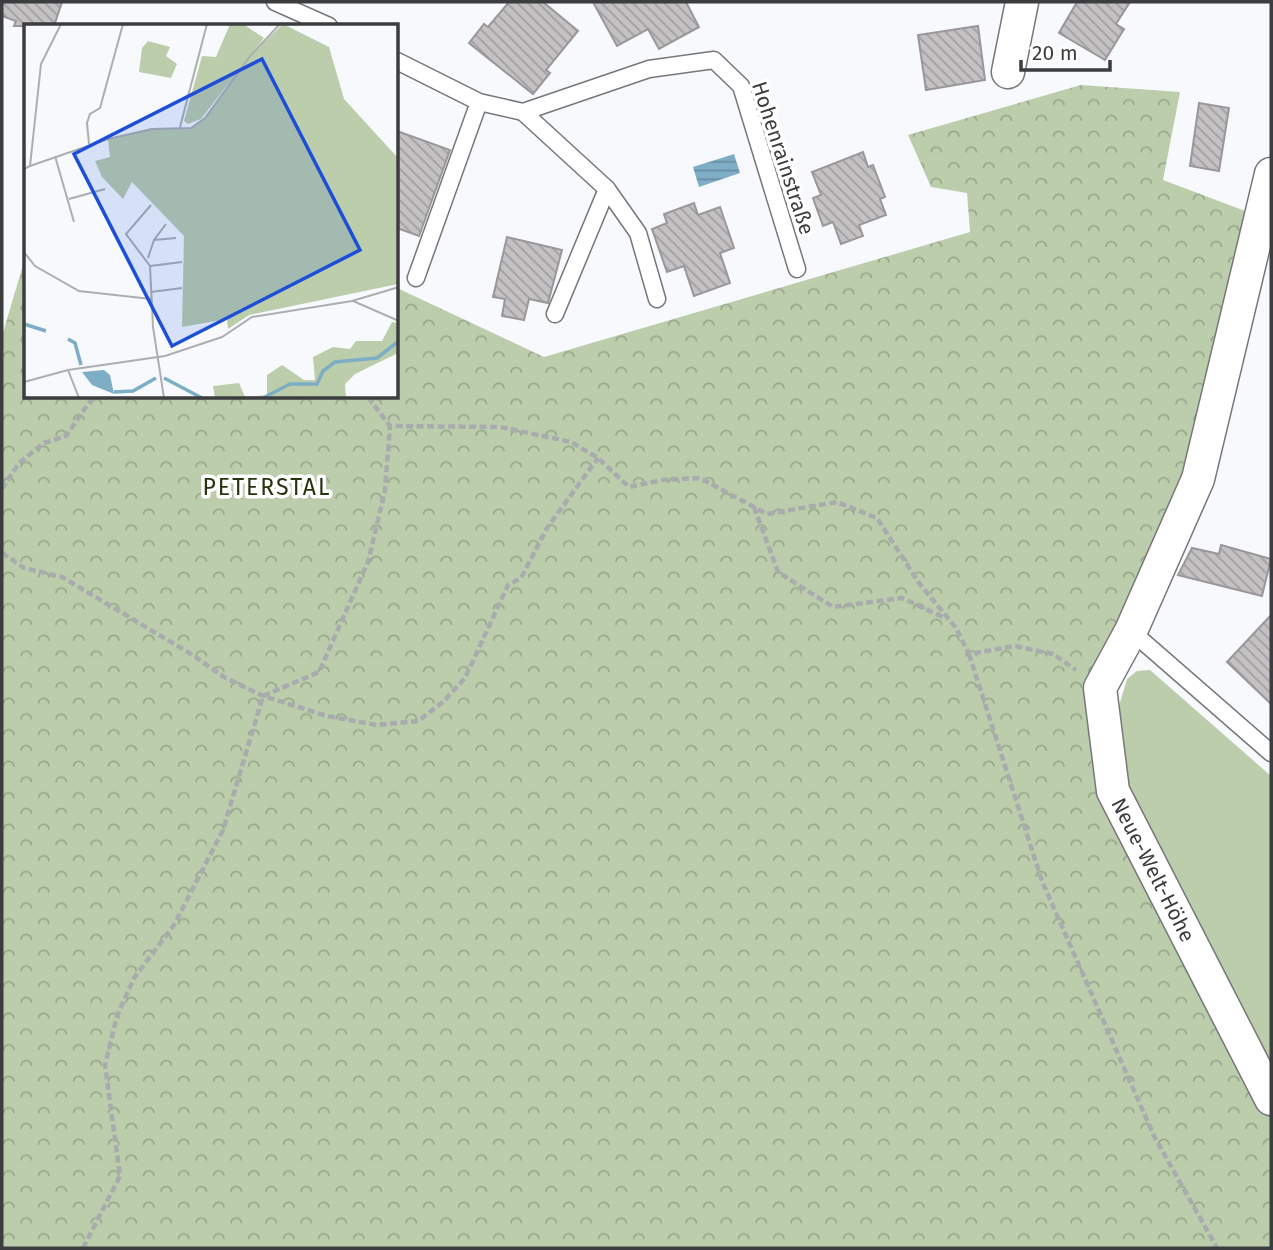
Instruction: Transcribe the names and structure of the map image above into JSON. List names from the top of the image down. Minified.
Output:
{"streets":{"street":["Neue-Welt-Höhe"],"lane":["Hohenrainstraße"]},"districts":["PETERSTAL"],"scale_bar":"20 m"}
